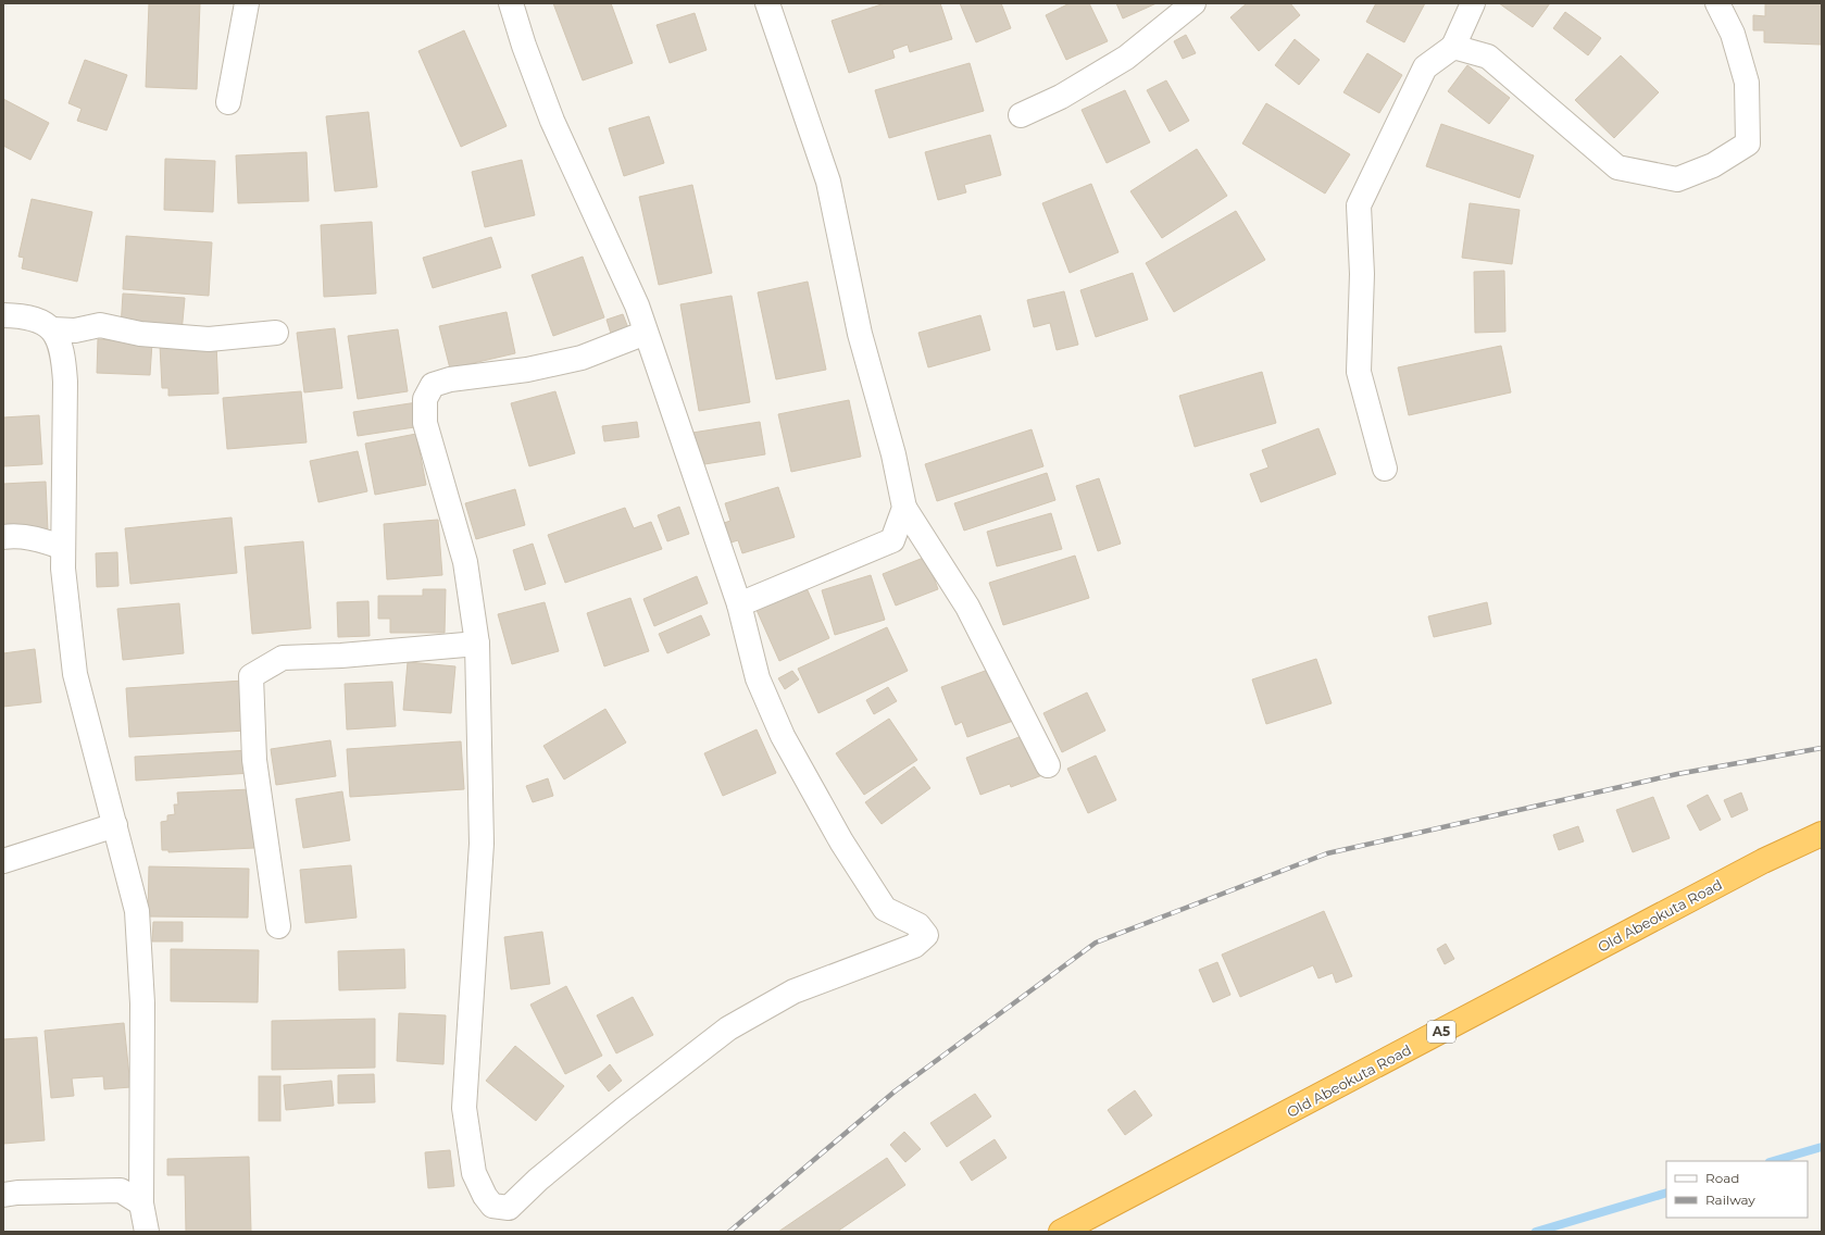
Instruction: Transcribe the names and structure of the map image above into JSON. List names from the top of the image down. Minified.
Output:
{"streets":{"highway":["Old Abeokuta Road","A5"]},"legend":["Road","Railway"]}
